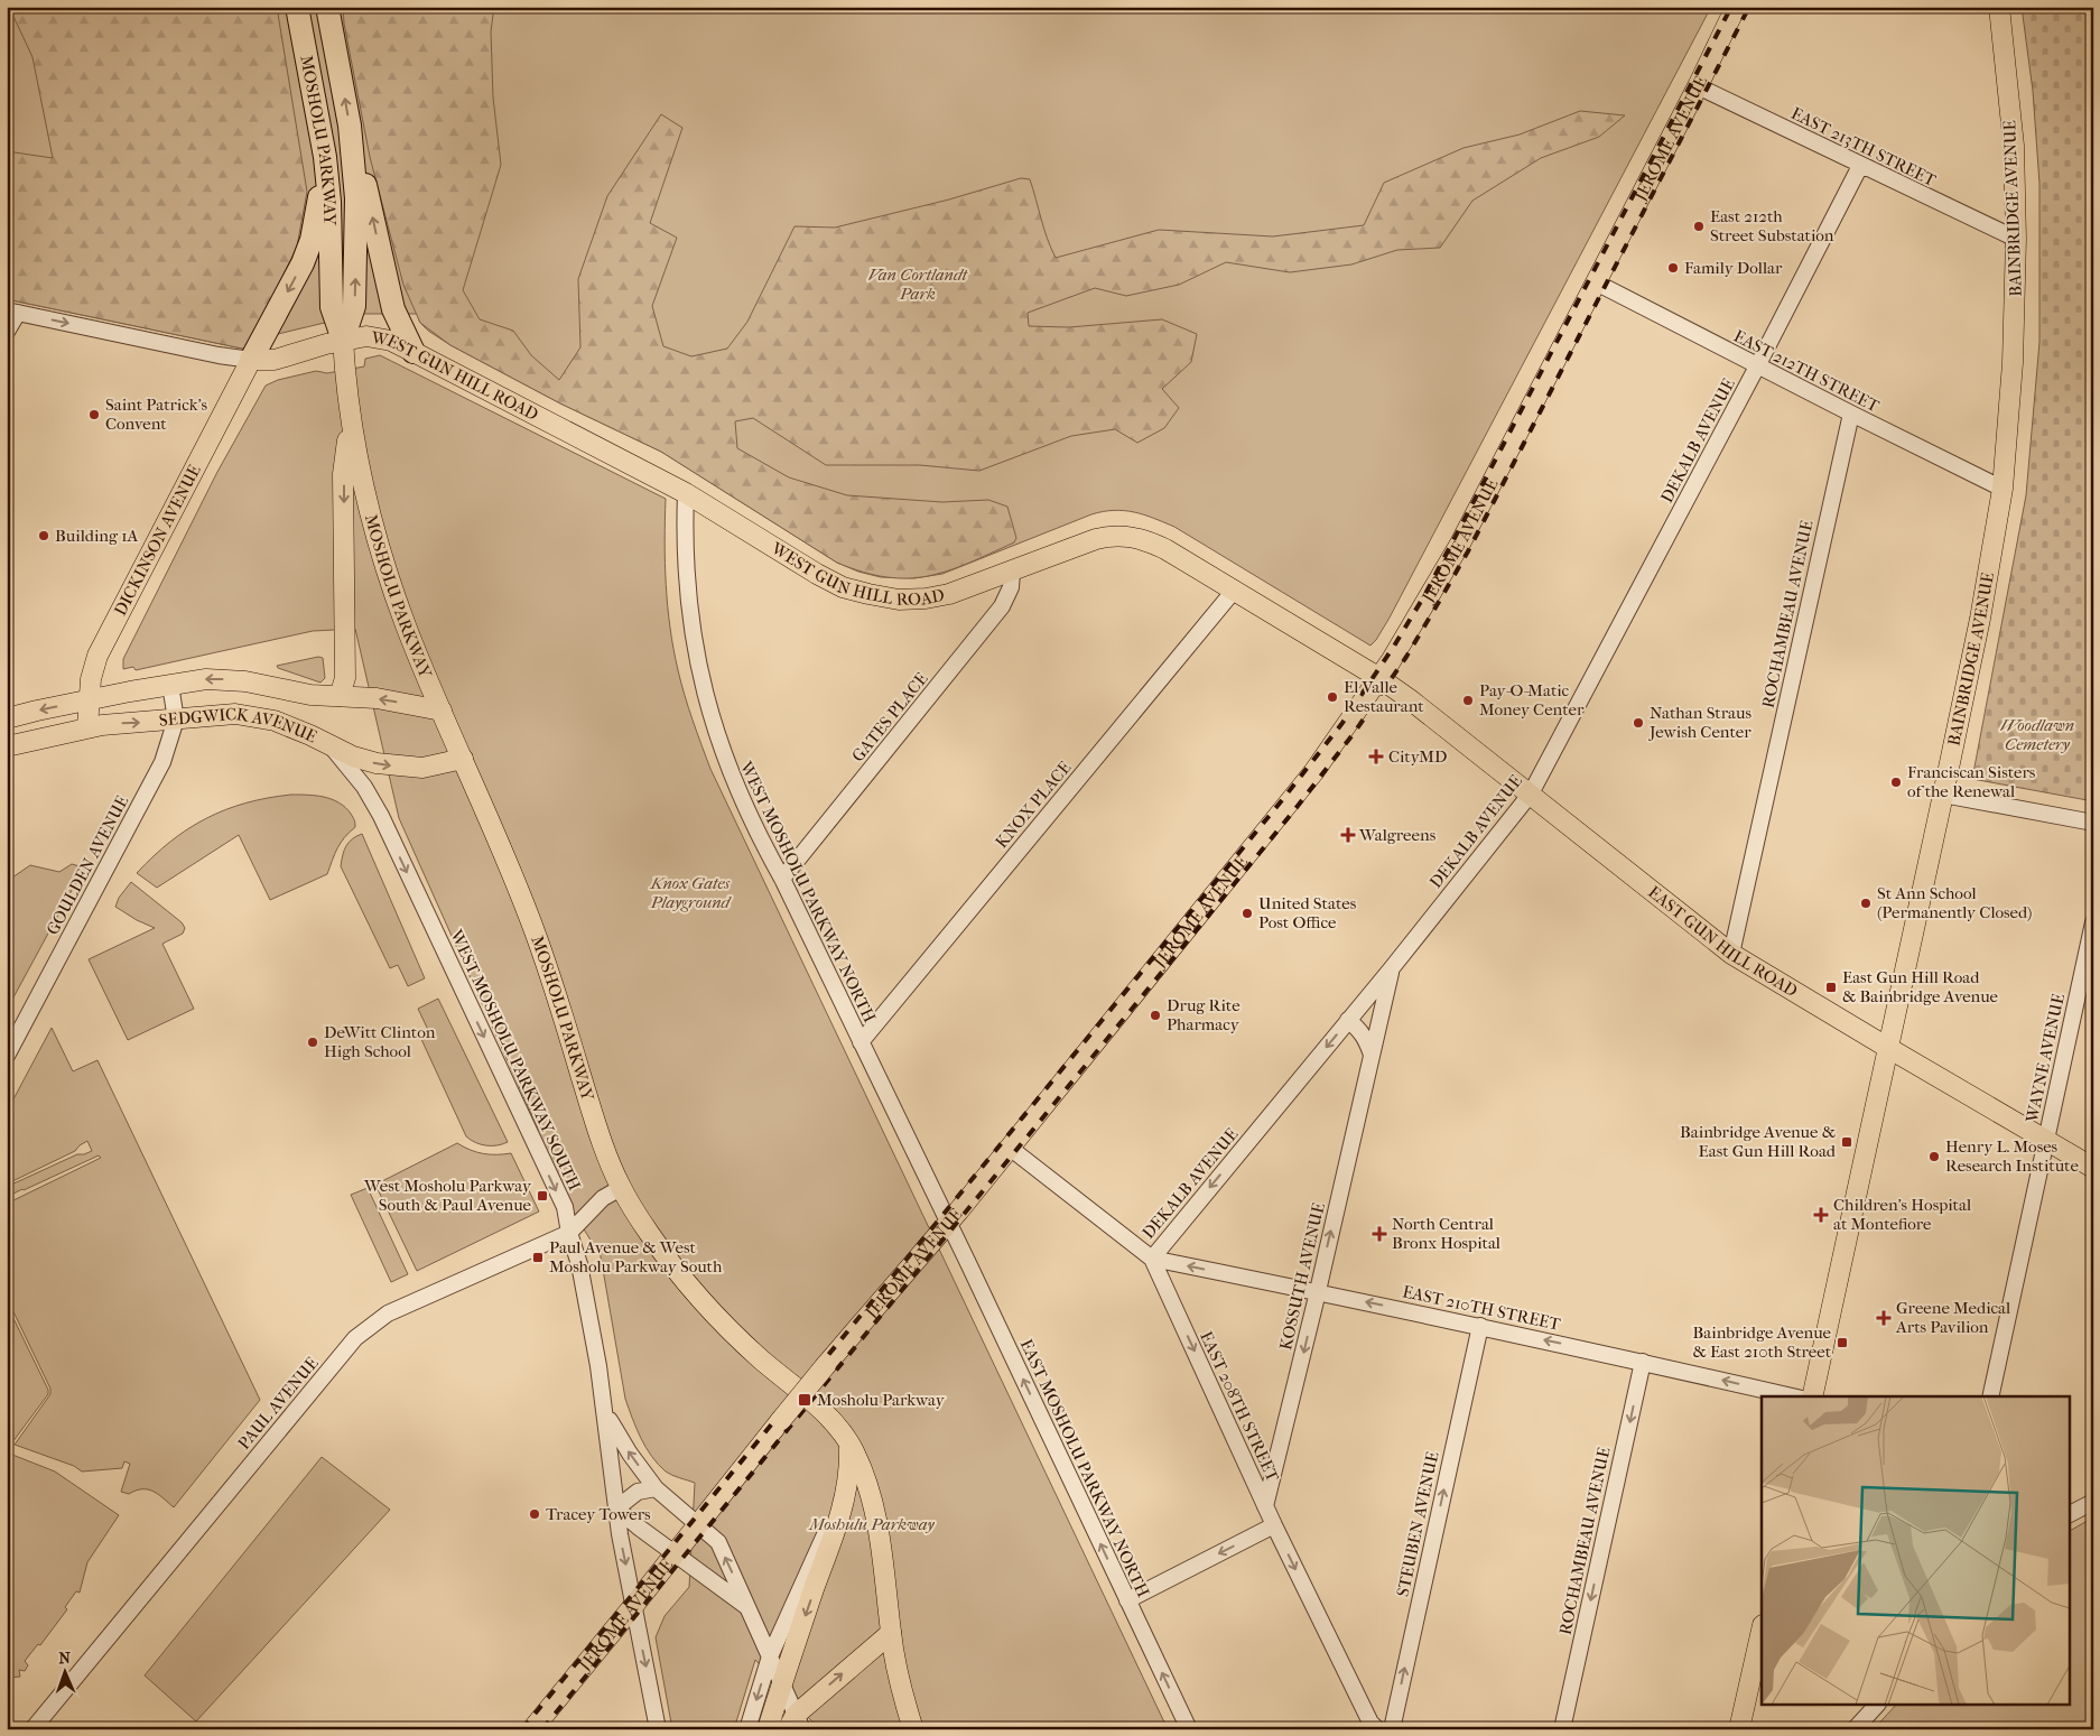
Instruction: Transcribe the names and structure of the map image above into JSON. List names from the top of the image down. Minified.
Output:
{"streets":{"highway":["MOSHOLU PARKWAY"],"main road":["JEROME AVENUE","BAINBRIDGE AVENUE","WEST GUN HILL ROAD","DICKINSON AVENUE","SEDGWICK AVENUE","EAST GUN HILL ROAD"],"street":["EAST 213TH STREET","EAST 212TH STREET","DEKALB AVENUE","ROCHAMBEAU AVENUE","GATES PLACE","KNOX PLACE","GOULDEN AVENUE","WEST MOSHOLU PARKWAY NORTH","WAYNE AVENUE","WEST MOSHOLU PARKWAY SOUTH","KOSSUTH AVENUE","EAST 210TH STREET","PAUL AVENUE","EAST 208TH STREET","EAST MOSHOLU PARKWAY NORTH","STEUBEN AVENUE"]},"crossings":[["JEROME AVENUE","EAST 213TH STREET"],["JEROME AVENUE","EAST 212TH STREET"],["JEROME AVENUE","WEST GUN HILL ROAD"],["JEROME AVENUE","WEST MOSHOLU PARKWAY NORTH"],["JEROME AVENUE","EAST GUN HILL ROAD"],["JEROME AVENUE","WEST MOSHOLU PARKWAY SOUTH"],["JEROME AVENUE","EAST 208TH STREET"],["JEROME AVENUE","EAST MOSHOLU PARKWAY NORTH"],["MOSHOLU PARKWAY","WEST GUN HILL ROAD"],["MOSHOLU PARKWAY","SEDGWICK AVENUE"],["MOSHOLU PARKWAY","PAUL AVENUE"],["EAST 213TH STREET","BAINBRIDGE AVENUE"],["EAST 213TH STREET","DEKALB AVENUE"],["BAINBRIDGE AVENUE","EAST 212TH STREET"],["BAINBRIDGE AVENUE","EAST GUN HILL ROAD"],["EAST 212TH STREET","DEKALB AVENUE"],["EAST 212TH STREET","ROCHAMBEAU AVENUE"],["WEST GUN HILL ROAD","DICKINSON AVENUE"],["WEST GUN HILL ROAD","GATES PLACE"],["WEST GUN HILL ROAD","KNOX PLACE"],["WEST GUN HILL ROAD","WEST MOSHOLU PARKWAY NORTH"],["WEST GUN HILL ROAD","EAST GUN HILL ROAD"],["DEKALB AVENUE","EAST GUN HILL ROAD"],["DEKALB AVENUE","KOSSUTH AVENUE"],["DEKALB AVENUE","EAST 210TH STREET"],["DEKALB AVENUE","EAST 208TH STREET"],["DICKINSON AVENUE","SEDGWICK AVENUE"],["ROCHAMBEAU AVENUE","EAST GUN HILL ROAD"],["ROCHAMBEAU AVENUE","EAST 210TH STREET"],["GATES PLACE","WEST MOSHOLU PARKWAY NORTH"],["SEDGWICK AVENUE","GOULDEN AVENUE"],["SEDGWICK AVENUE","WEST MOSHOLU PARKWAY SOUTH"],["KNOX PLACE","WEST MOSHOLU PARKWAY NORTH"],["WEST MOSHOLU PARKWAY NORTH","EAST MOSHOLU PARKWAY NORTH"],["EAST GUN HILL ROAD","WAYNE AVENUE"],["WEST MOSHOLU PARKWAY SOUTH","PAUL AVENUE"],["KOSSUTH AVENUE","EAST 210TH STREET"],["KOSSUTH AVENUE","EAST 208TH STREET"],["EAST 210TH STREET","EAST 208TH STREET"],["EAST 210TH STREET","STEUBEN AVENUE"]],"one_way":["ROCHAMBEAU AVENUE","EAST 210TH STREET","EAST 208TH STREET","EAST MOSHOLU PARKWAY NORTH","STEUBEN AVENUE"],"parks":["Van Cortlandt Park","Woodlawn Cemetery","Knox Gates Playground","Moshulu Parkway"],"places":{"other":["East 212th Street Substation","Family Dollar","Saint Patrick's Convent","Building 1A","El Valle Restaurant","Pay-O-Matic Money Center","Nathan Straus Jewish Center","Franciscan Sisters of the Renewal","St Ann School (Permanently Closed)","United States Post Office","Drug Rite Pharmacy","DeWitt Clinton High School","Henry L. Moses Research Institute","Tracey Towers"],"health":["CityMD","Walgreens","Children's Hospital at Montefiore","North Central Bronx Hospital","Greene Medical Arts Pavilion"],"transit":["East Gun Hill Road & Bainbridge Avenue","Bainbridge Avenue & East Gun Hill Road","West Mosholu Parkway South & Paul Avenue","Paul Avenue & West Mosholu Parkway South","Bainbridge Avenue & East 210th Street","Mosholu Parkway"]},"north":"top"}
